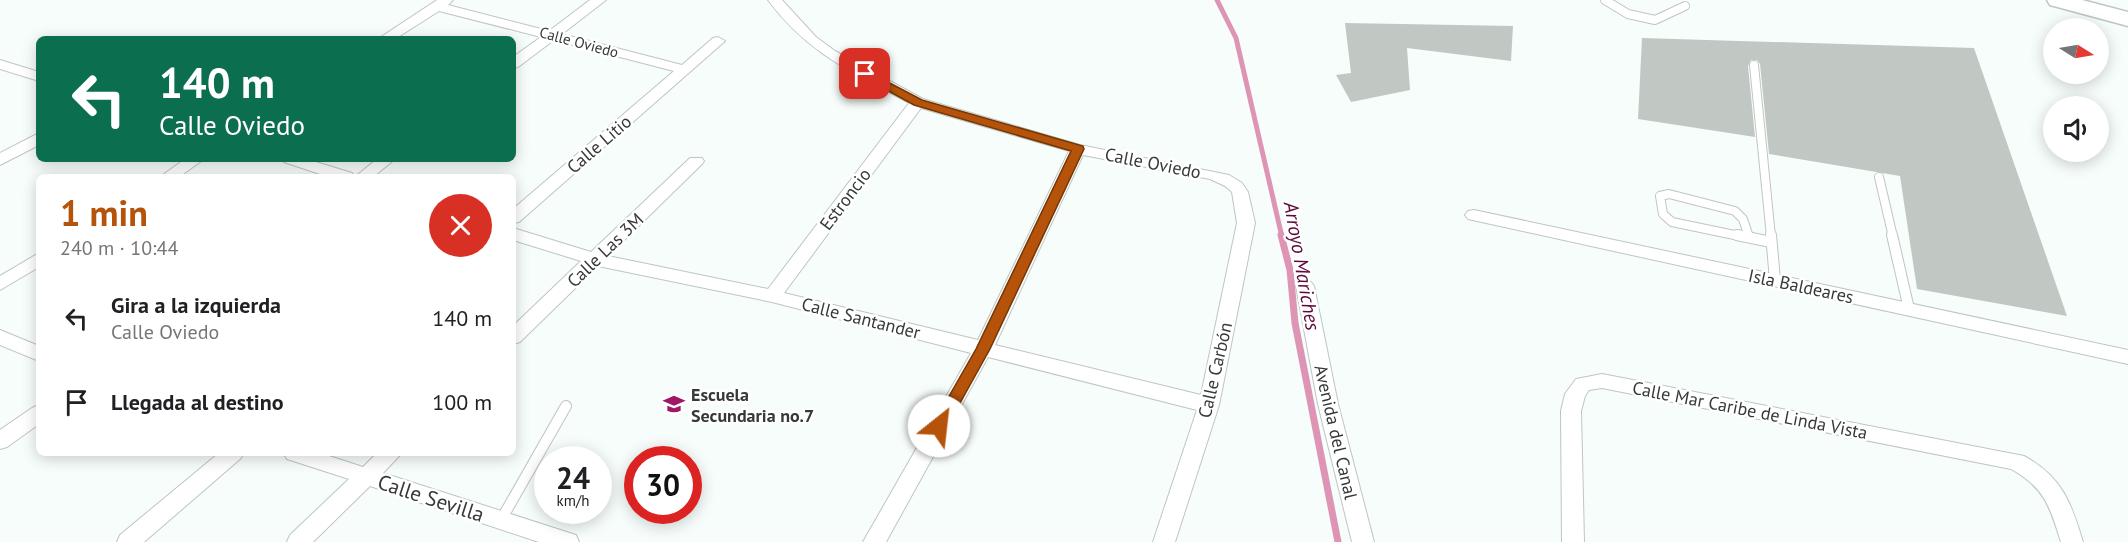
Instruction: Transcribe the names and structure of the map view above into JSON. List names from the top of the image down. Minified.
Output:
{"streets":{"street":["Calle Oviedo","Calle Litio","Estroncio","Calle Las 3M","Isla Baldeares","Calle Santander","Calle Carbón","Calle Mar Caribe de Linda Vista","Avenida del Canal","Calle Sevilla"]},"crossings":[["Calle Oviedo","Calle Litio"],["Calle Oviedo","Estroncio"],["Calle Oviedo","Calle Carbón"],["Estroncio","Calle Santander"],["Calle Las 3M","Calle Santander"],["Calle Santander","Calle Carbón"]],"water":["Arroyo Mariches"],"places":{"school or university":["Escuela Secundaria no.7"]},"north":"right","page":{"turn":["140 m","Calle Oviedo"],"heading":["1 min","240 m · 10:44"],"list":[{"name":"Gira a la izquierda","note":"Calle Oviedo","value":"140 m"},{"name":"Llegada al destino","value":"100 m"}],"speed":"24 km/h","limit":"30"}}
